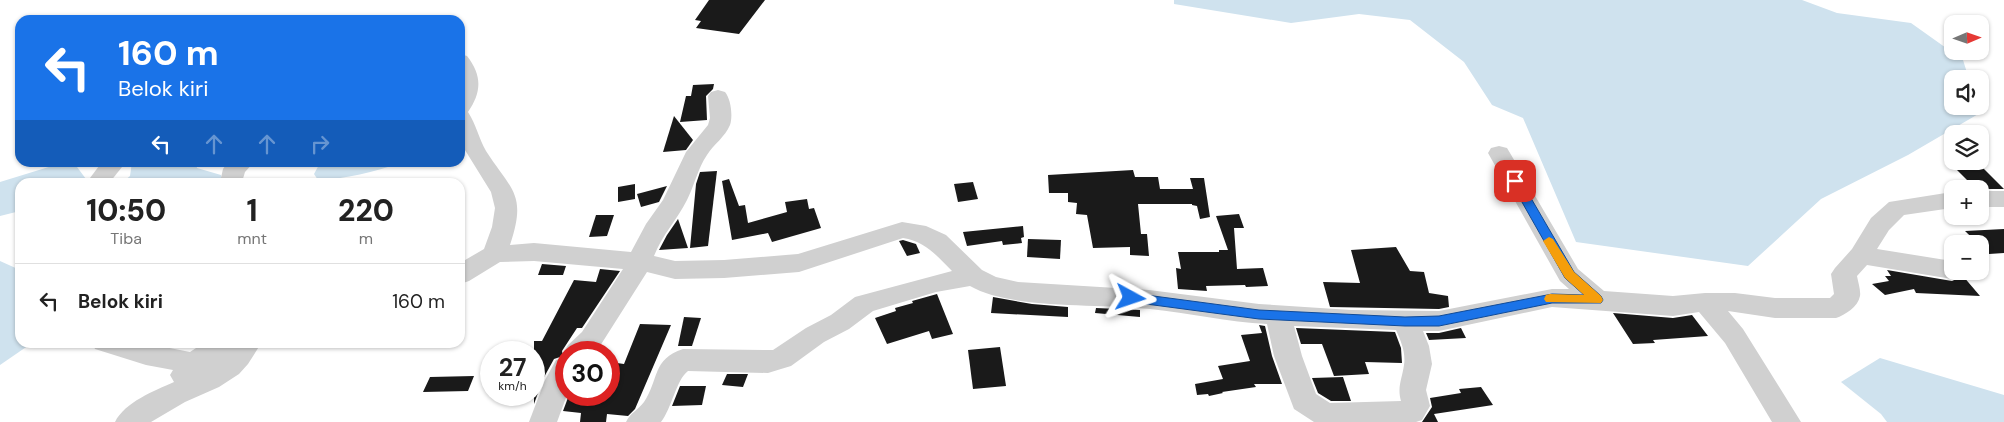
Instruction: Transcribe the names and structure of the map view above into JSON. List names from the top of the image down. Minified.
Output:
{"north":"right","page":{"map_buttons":["+","−"],"turn":["160 m","Belok kiri"],"eta":["10:50","Tiba","1","mnt","220","m"],"list":[{"name":"Belok kiri","value":"160 m"}],"speed":"27 km/h","limit":"30"}}
